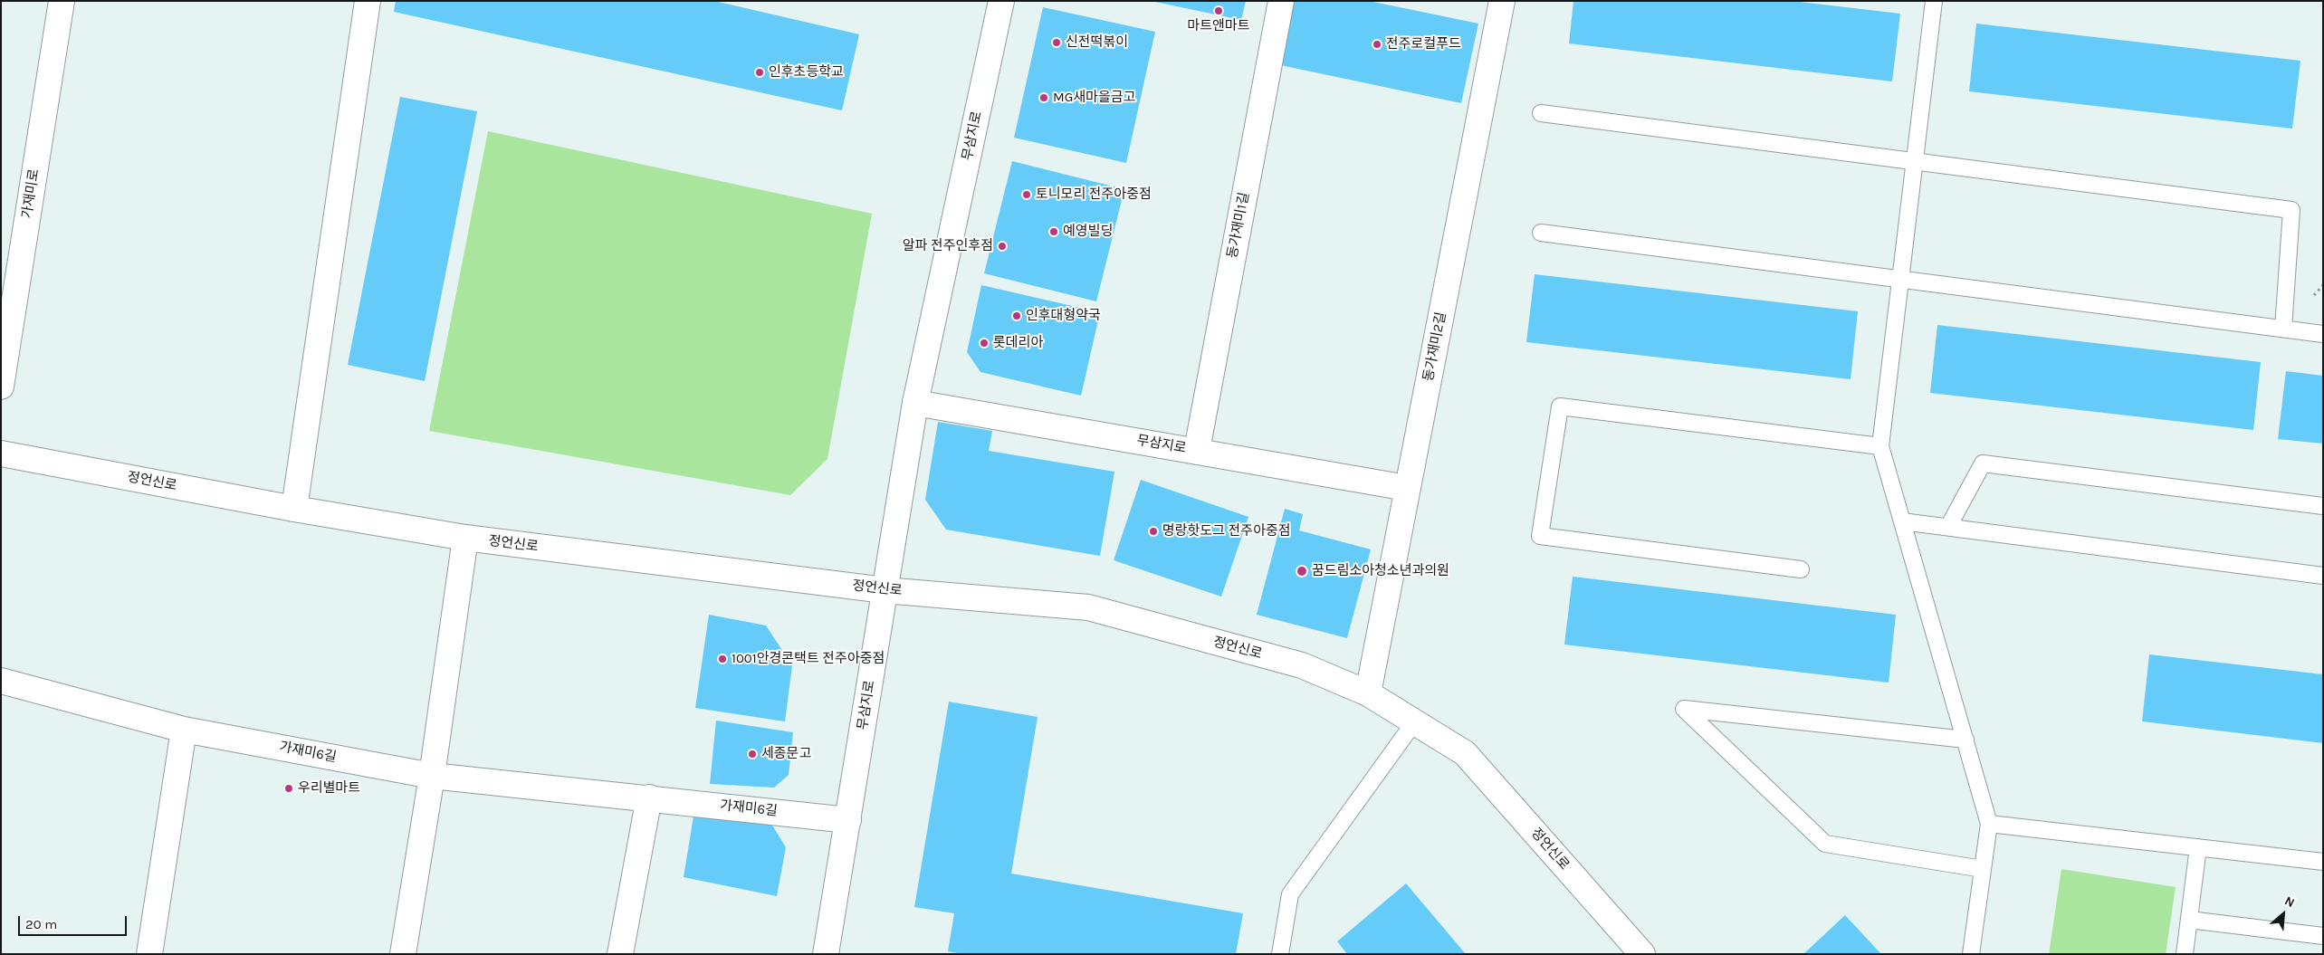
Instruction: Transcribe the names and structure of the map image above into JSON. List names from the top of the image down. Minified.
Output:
{"streets":{"street":["무삼지로","가재미로","동가재미1길","동가재미2길","정언신로","가재미6길"]},"crossings":[["무삼지로","동가재미1길"],["무삼지로","동가재미2길"],["무삼지로","정언신로"],["무삼지로","가재미6길"],["동가재미2길","정언신로"]],"places":["마트앤마트","신전떡볶이","전주로컬푸드","인후초등학교","MG새마을금고","토니모리 전주아중점","예영빌딩","알파 전주인후점","인후대형약국","롯데리아","명랑핫도그 전주아중점","꿈드림소아청소년과의원","1001안경콘택트 전주아중점","세종문고","우리별마트"],"scale_bar":"20 m","north":"top right"}
